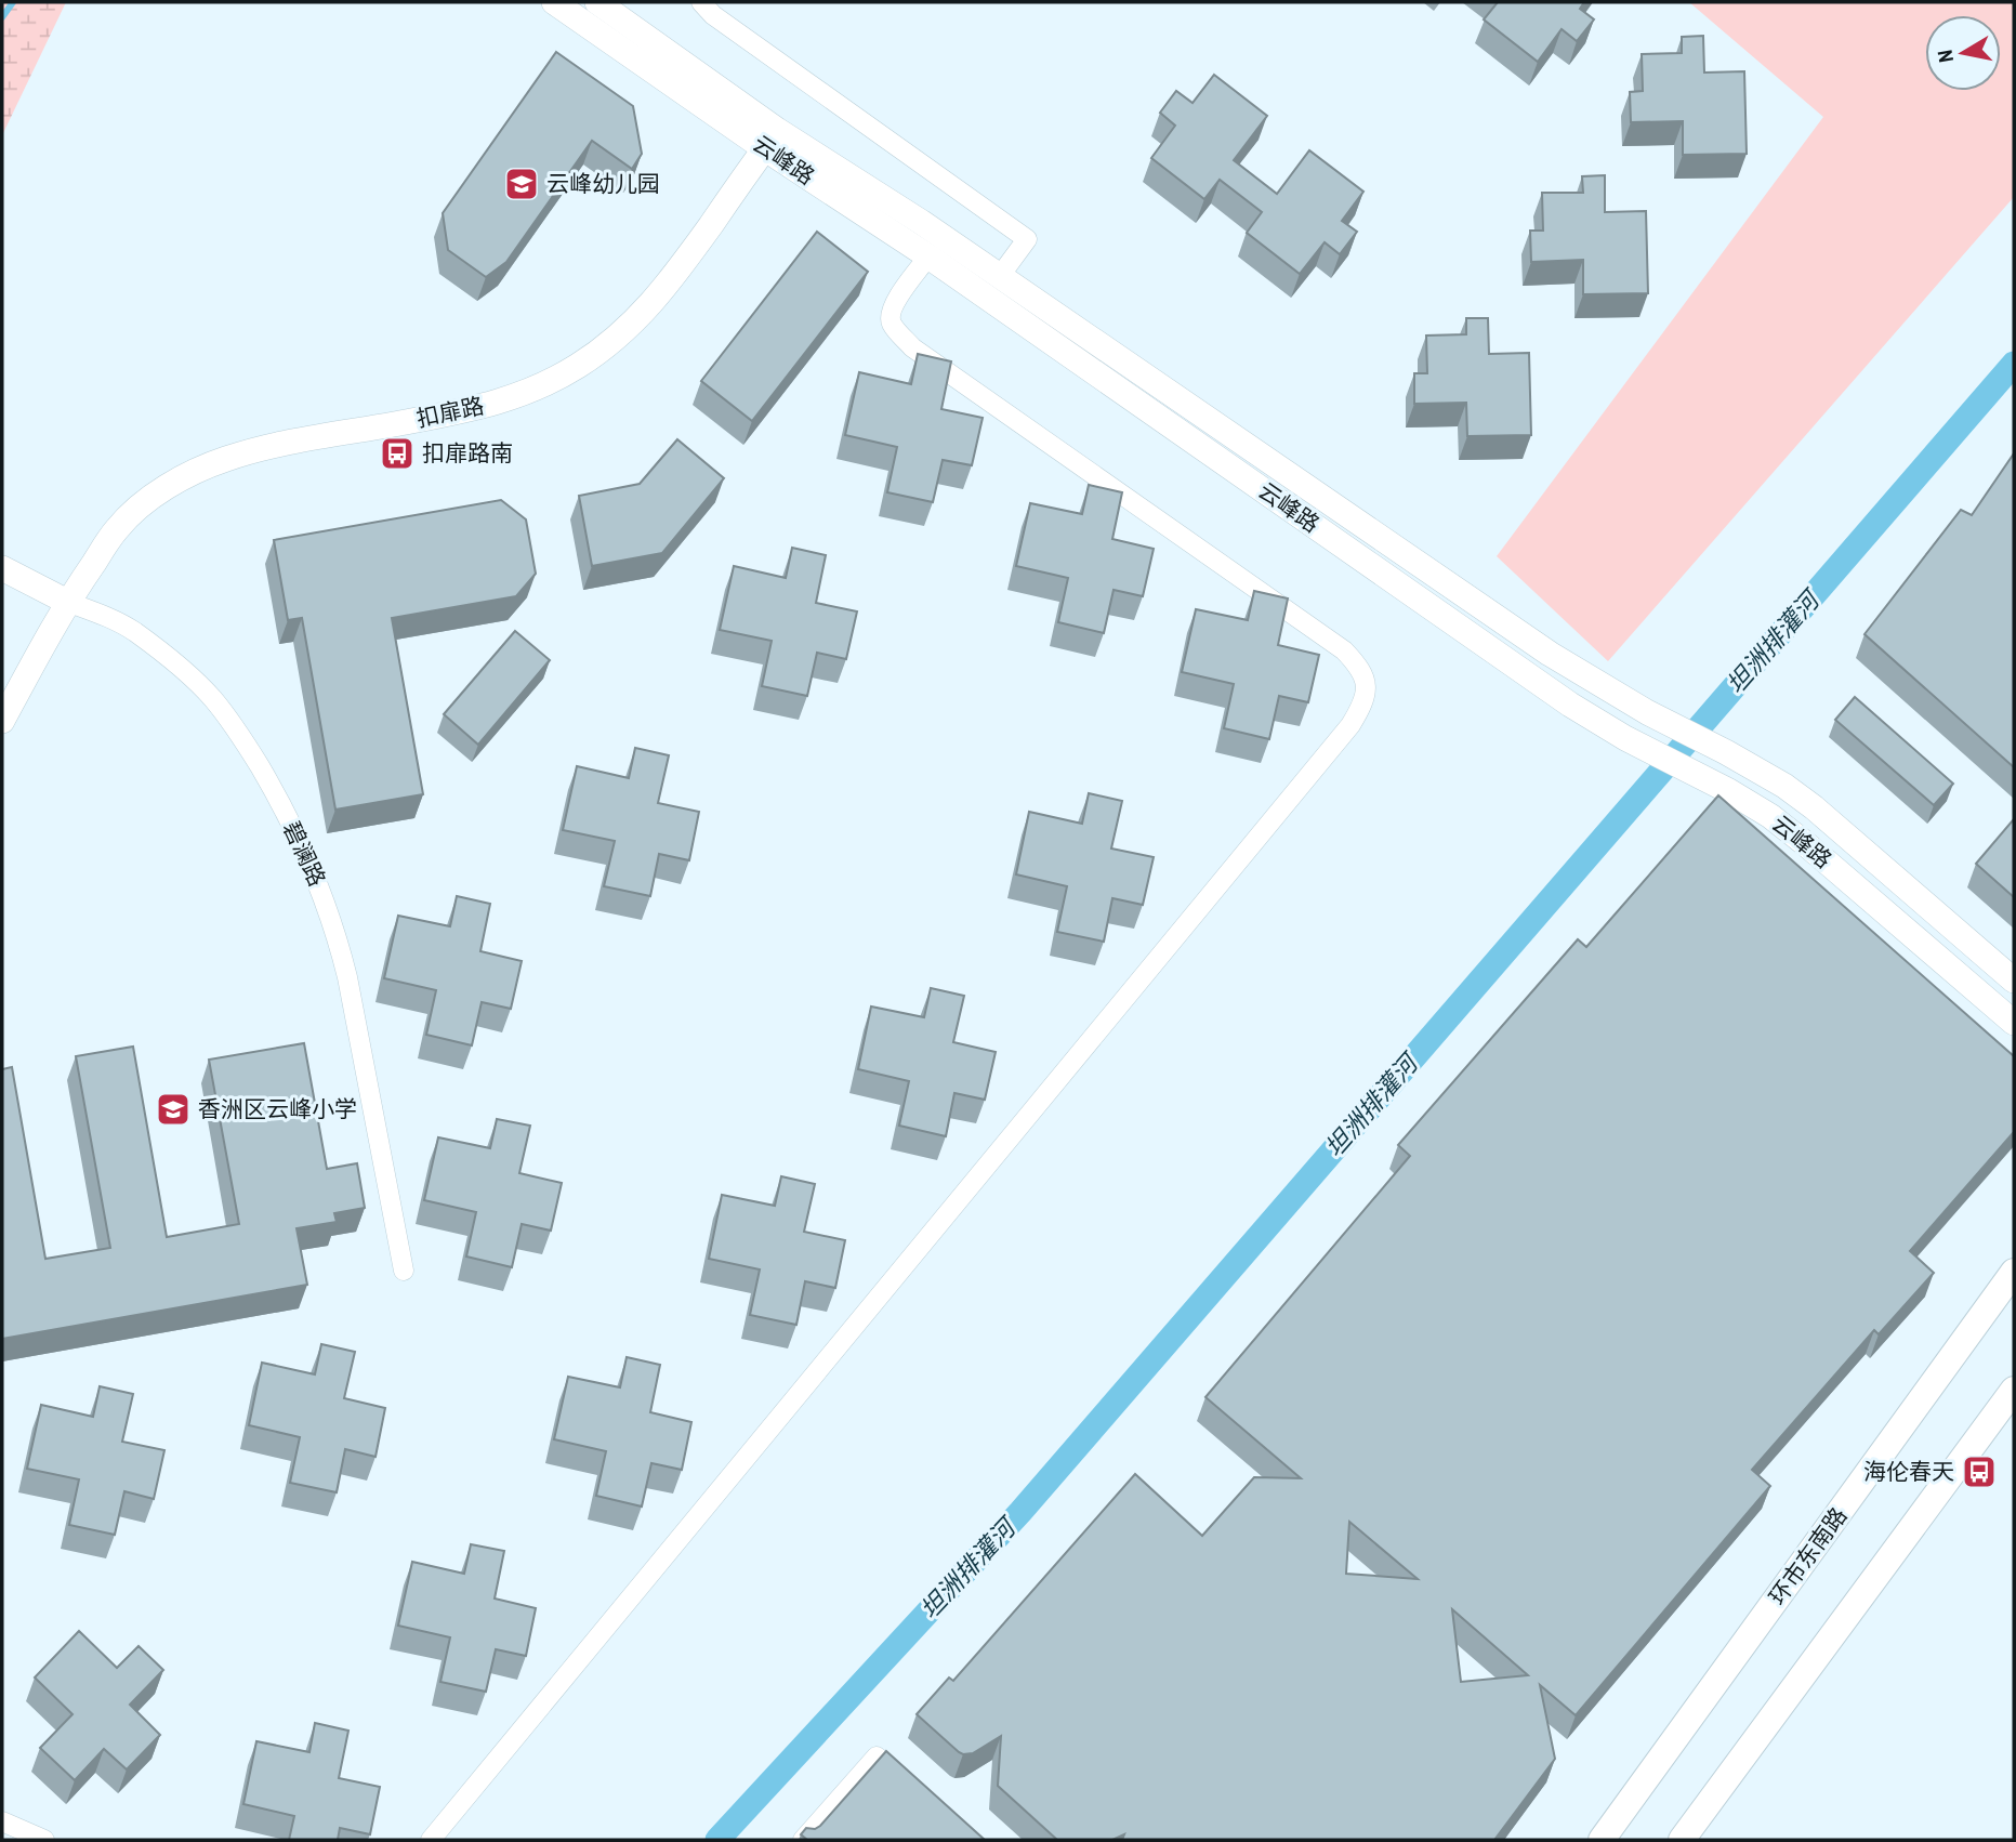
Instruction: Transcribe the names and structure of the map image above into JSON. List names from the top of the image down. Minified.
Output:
{"streets":{"main road":["环市东南路"],"street":["云峰路","扣扉路","碧澜路"]},"crossings":[["云峰路","扣扉路"],["扣扉路","碧澜路"]],"water":["坦洲排灌河"],"places":{"school or university":["云峰幼儿园","香洲区云峰小学"],"bus stop":["扣扉路南","海伦春天"]},"north":"left"}
